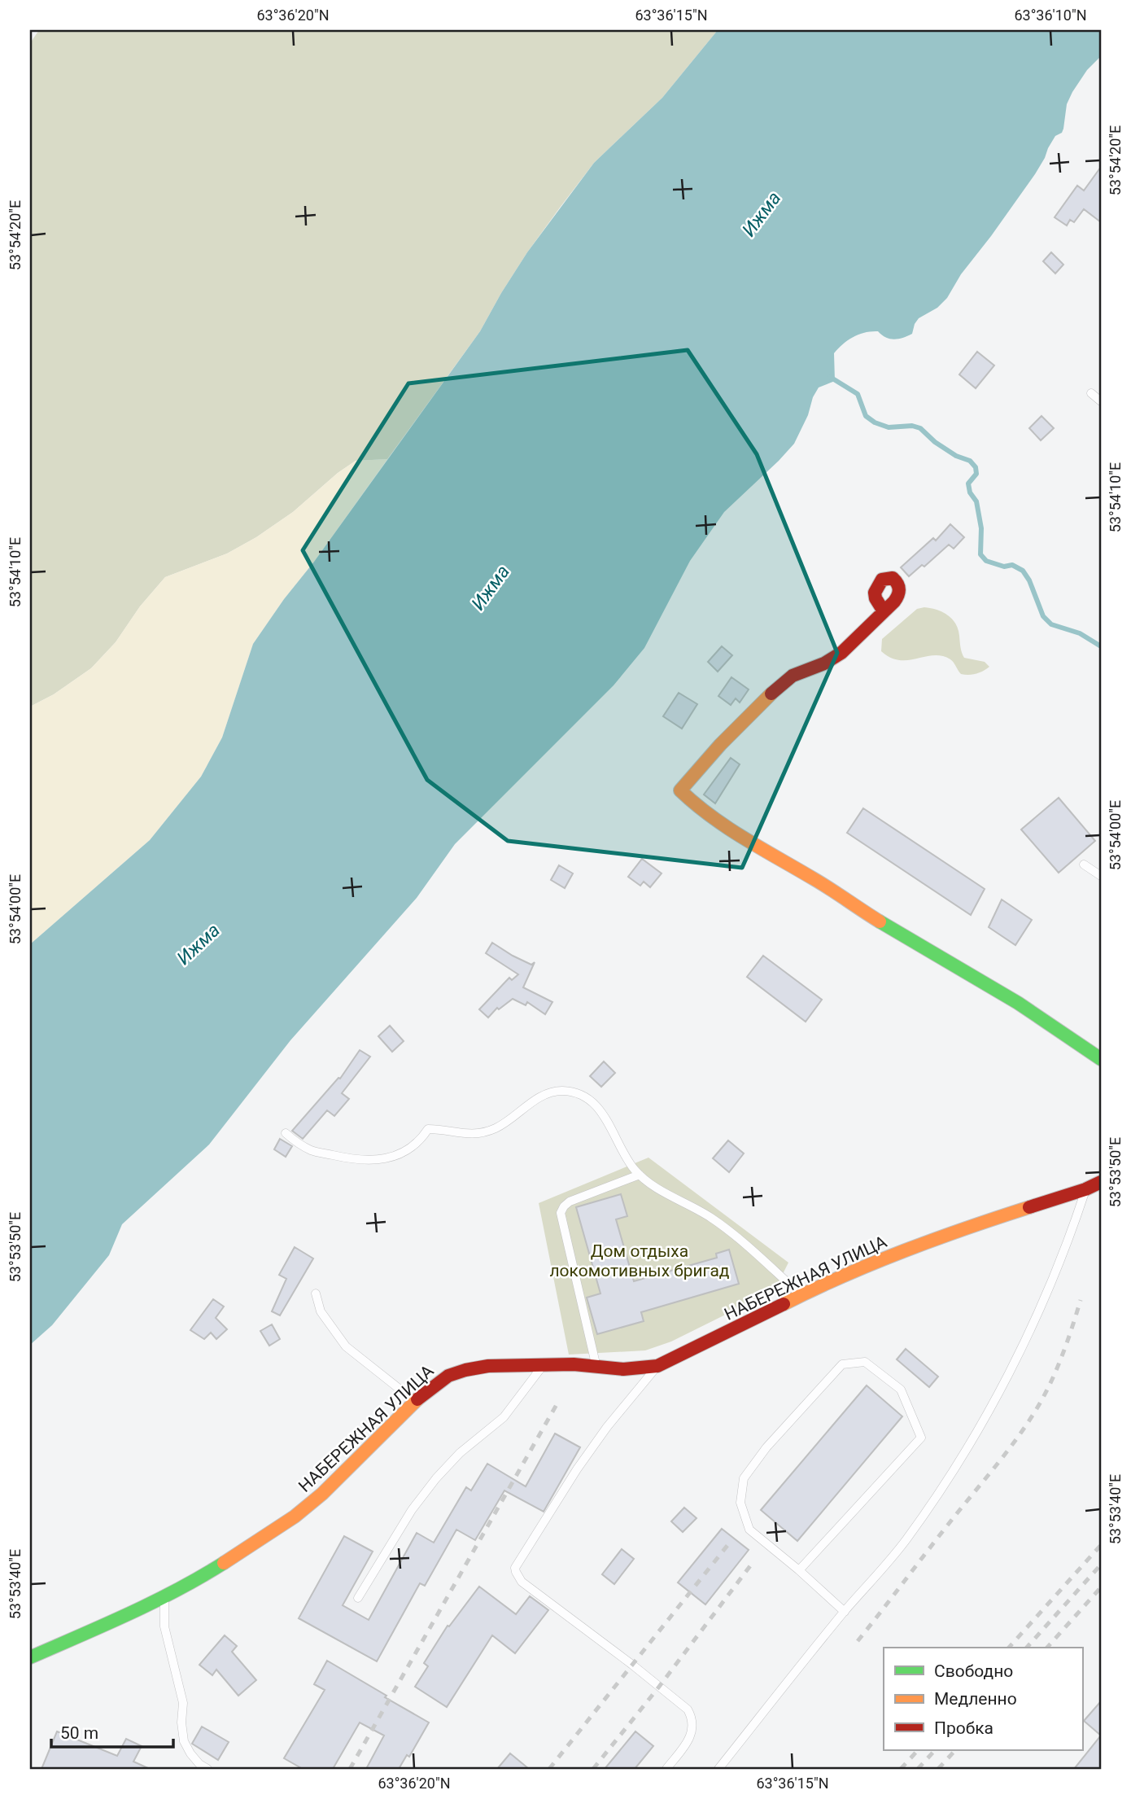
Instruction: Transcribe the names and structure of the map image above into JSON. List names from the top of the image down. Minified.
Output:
{"streets":{"street":["НАБЕРЕЖНАЯ УЛИЦА"]},"water":["Ижма"],"parks":["Дом отдыха локомотивных бригад"],"legend":["Свободно","Медленно","Пробка"],"scale_bar":"50 m","coordinates":["63°36'20\"N","63°36'15\"N","63°36'10\"N","53°54'20\"E","53°54'10\"E","53°54'00\"E","53°53'50\"E","53°53'40\"E"]}
